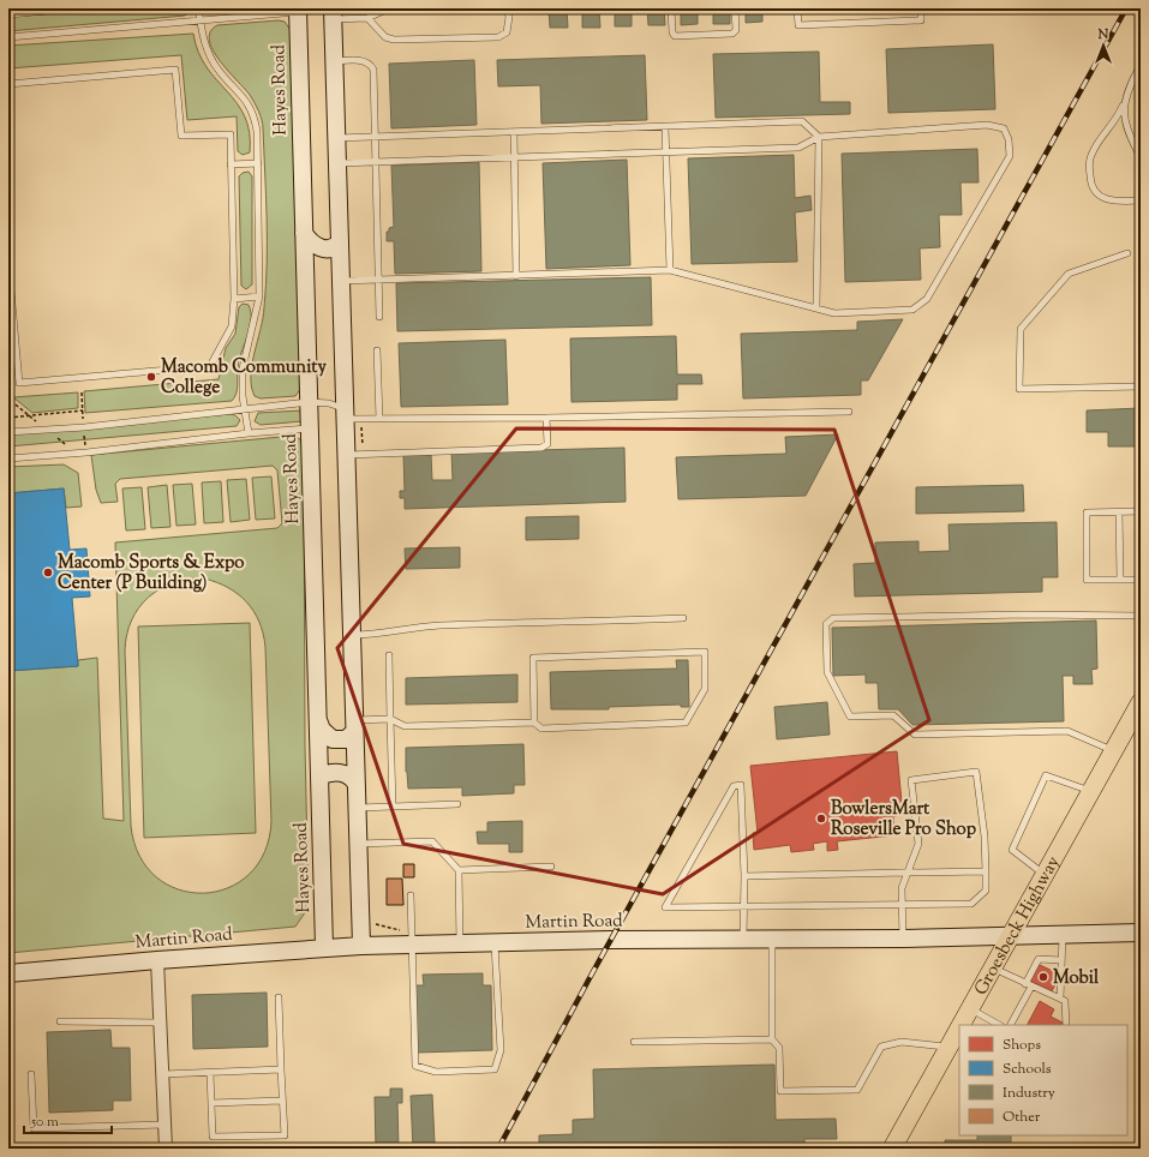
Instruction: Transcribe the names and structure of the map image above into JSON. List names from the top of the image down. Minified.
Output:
{"streets":{"main road":["Groesbeck Highway"],"street":["Hayes Road","Martin Road"]},"crossings":[["Hayes Road","Martin Road"],["Martin Road","Groesbeck Highway"]],"places":["Macomb Community College","Macomb Sports & Expo Center (P Building)","BowlersMart Roseville Pro Shop","Mobil"],"legend":["Shops","Schools","Industry","Other"],"scale_bar":"50 m","north":"top"}
